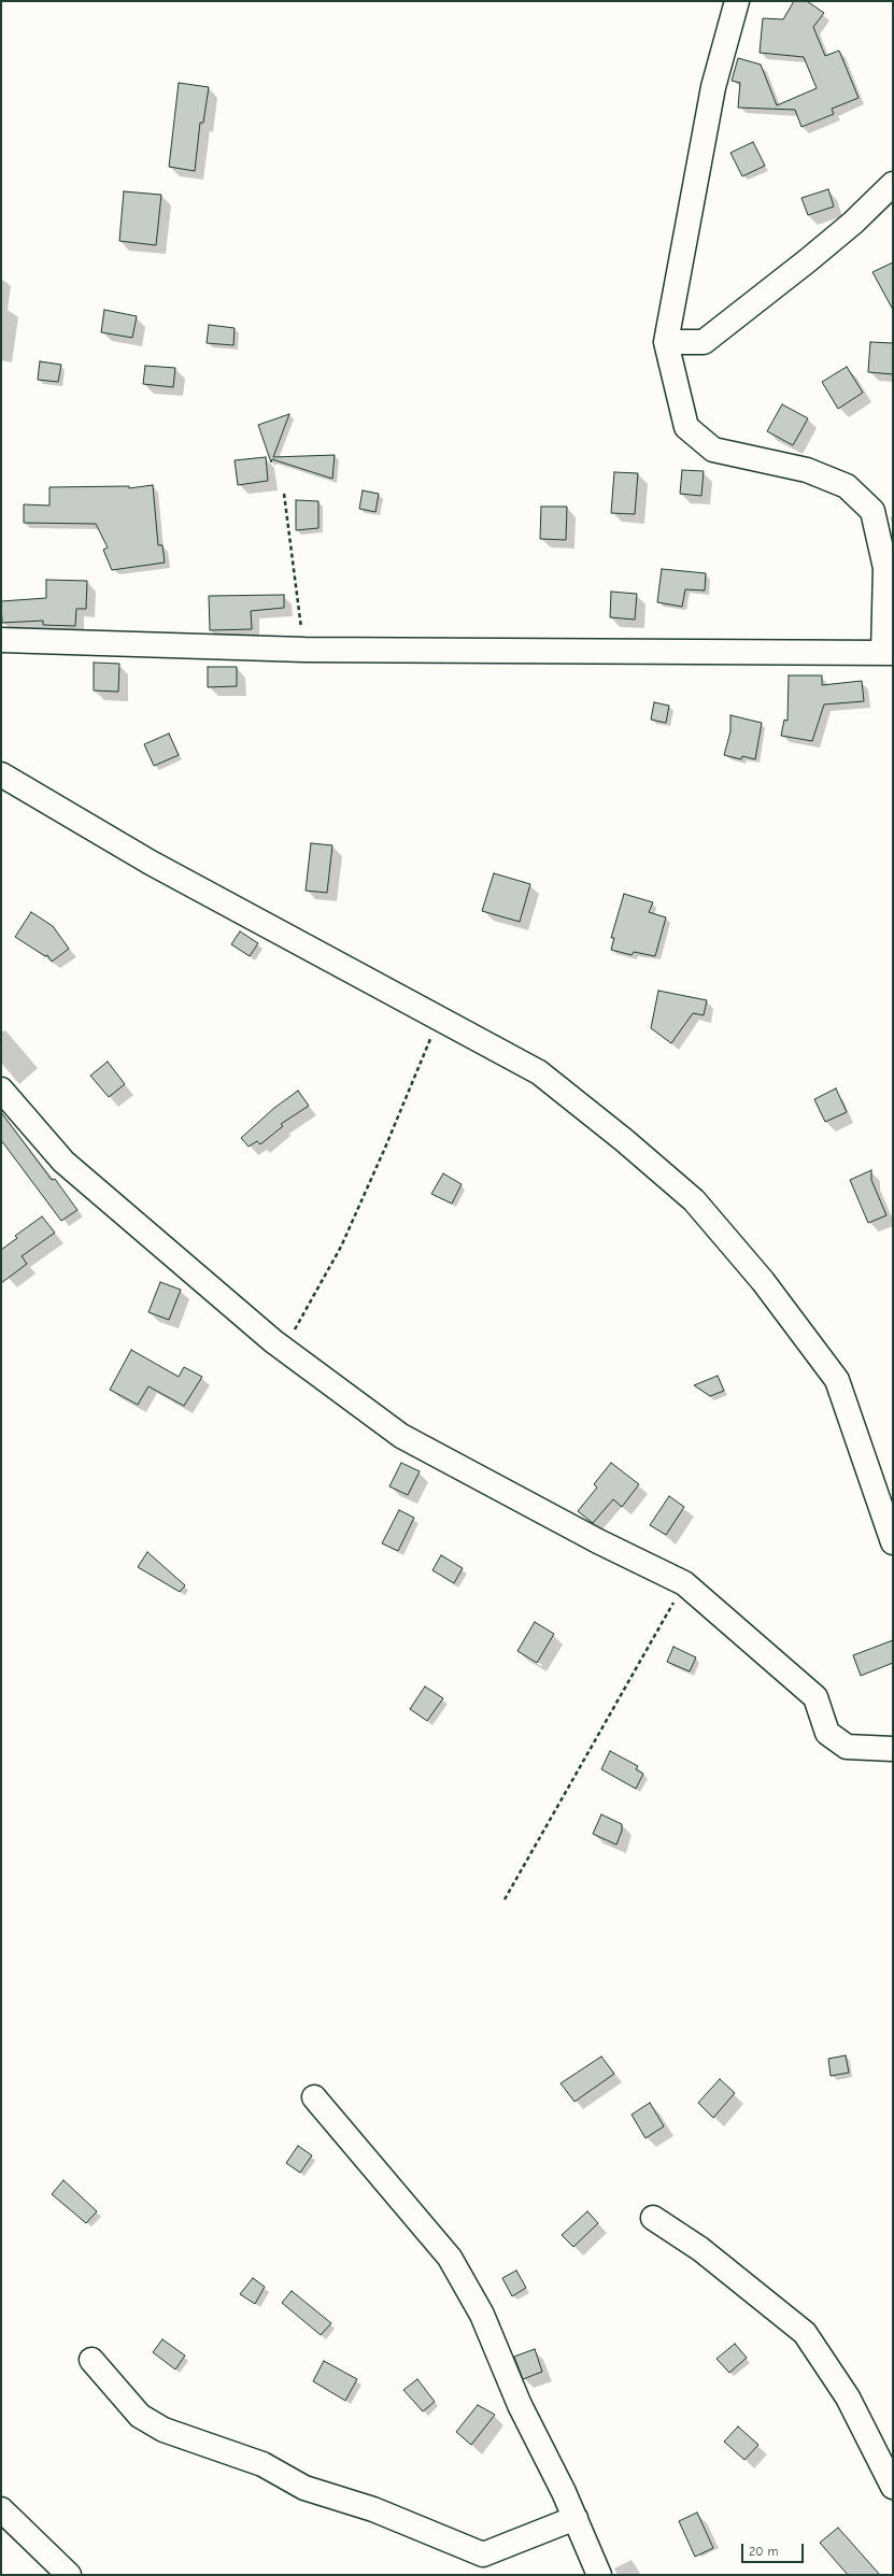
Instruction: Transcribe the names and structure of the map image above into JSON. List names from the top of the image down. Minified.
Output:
{"scale_bar":"20 m"}
